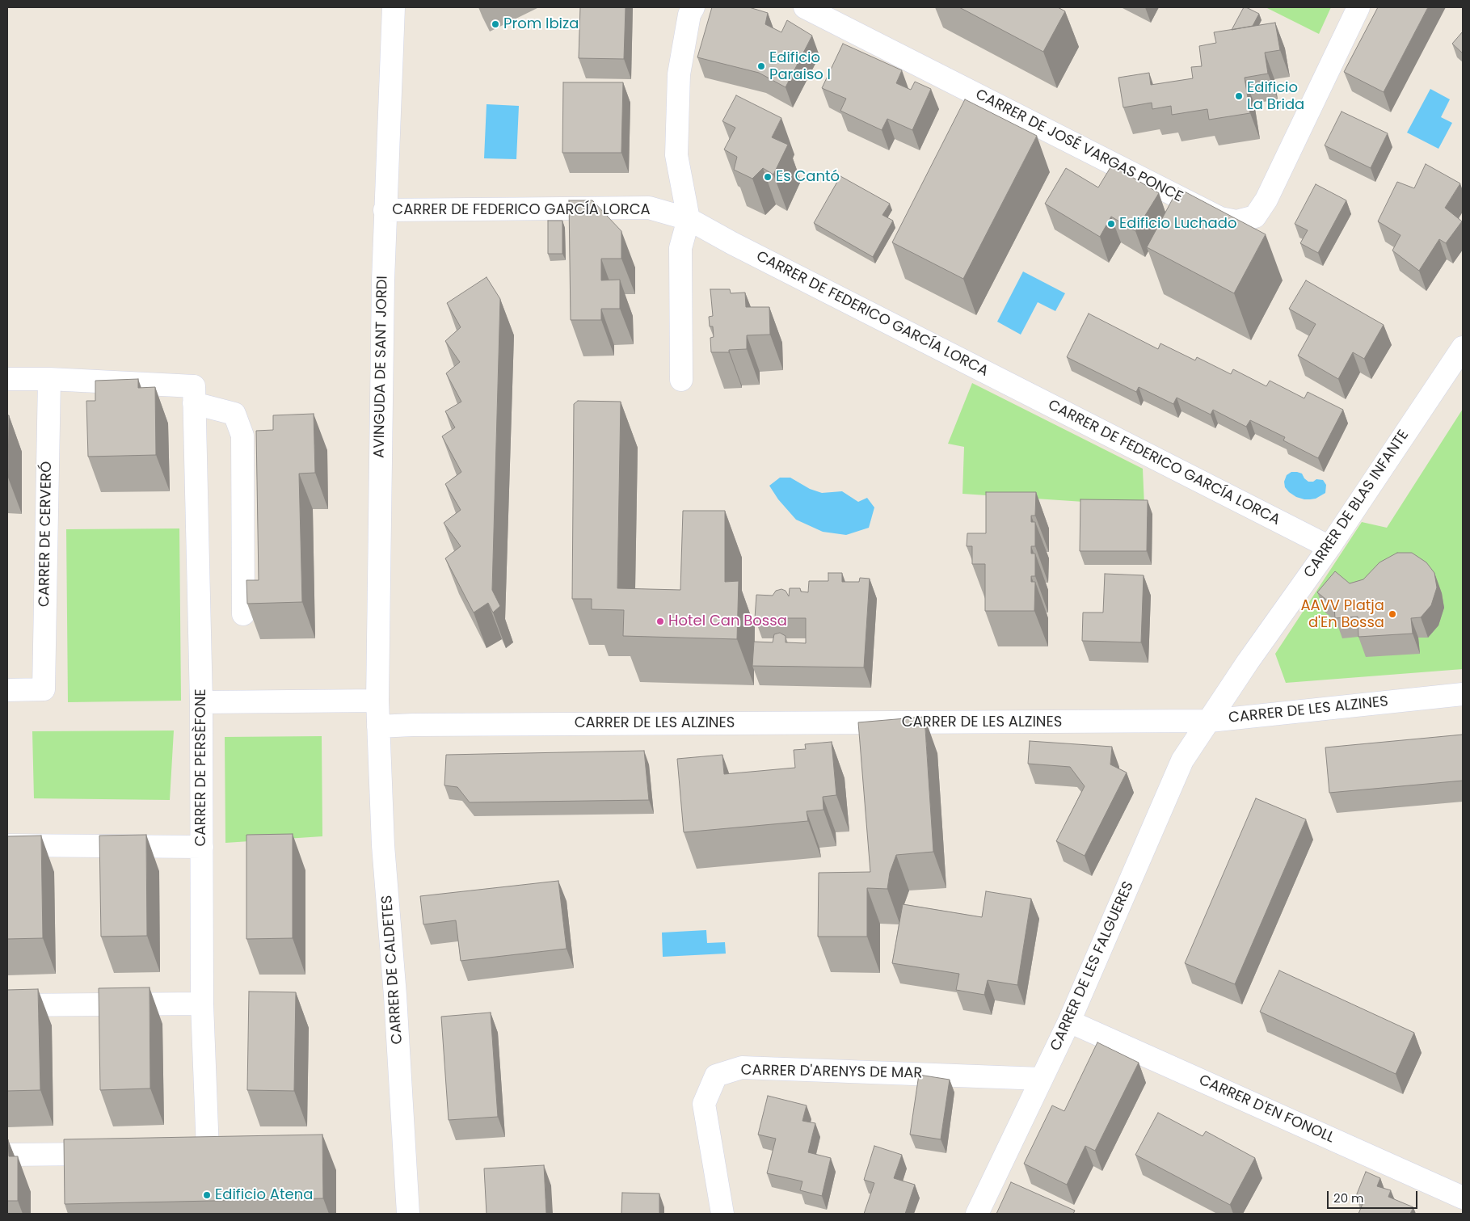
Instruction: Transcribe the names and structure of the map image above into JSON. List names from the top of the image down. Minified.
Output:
{"streets":{"street":["CARRER DE JOSÉ VARGAS PONCE","CARRER DE FEDERICO GARCÍA LORCA","AVINGUDA DE SANT JORDI","CARRER DE BLAS INFANTE","CARRER DE CERVERÓ","CARRER DE LES ALZINES","CARRER DE PERSÈFONE","CARRER DE LES FALGUERES","CARRER DE CALDETES","CARRER D'ARENYS DE MAR","CARRER D'EN FONOLL"]},"crossings":[["CARRER DE FEDERICO GARCÍA LORCA","AVINGUDA DE SANT JORDI"],["CARRER DE FEDERICO GARCÍA LORCA","CARRER DE BLAS INFANTE"],["AVINGUDA DE SANT JORDI","CARRER DE LES ALZINES"],["AVINGUDA DE SANT JORDI","CARRER DE CALDETES"],["CARRER DE BLAS INFANTE","CARRER DE LES ALZINES"],["CARRER DE BLAS INFANTE","CARRER DE LES FALGUERES"],["CARRER DE LES ALZINES","CARRER DE LES FALGUERES"],["CARRER DE LES ALZINES","CARRER DE CALDETES"],["CARRER DE LES FALGUERES","CARRER D'ARENYS DE MAR"],["CARRER DE LES FALGUERES","CARRER D'EN FONOLL"]],"places":["Prom Ibiza","Edificio Paraiso I","Edificio La Brida","Es Cantó","Edificio Luchado","AAVV Platja d'En Bossa","Hotel Can Bossa","Edificio Atena"],"scale_bar":"20 m"}
